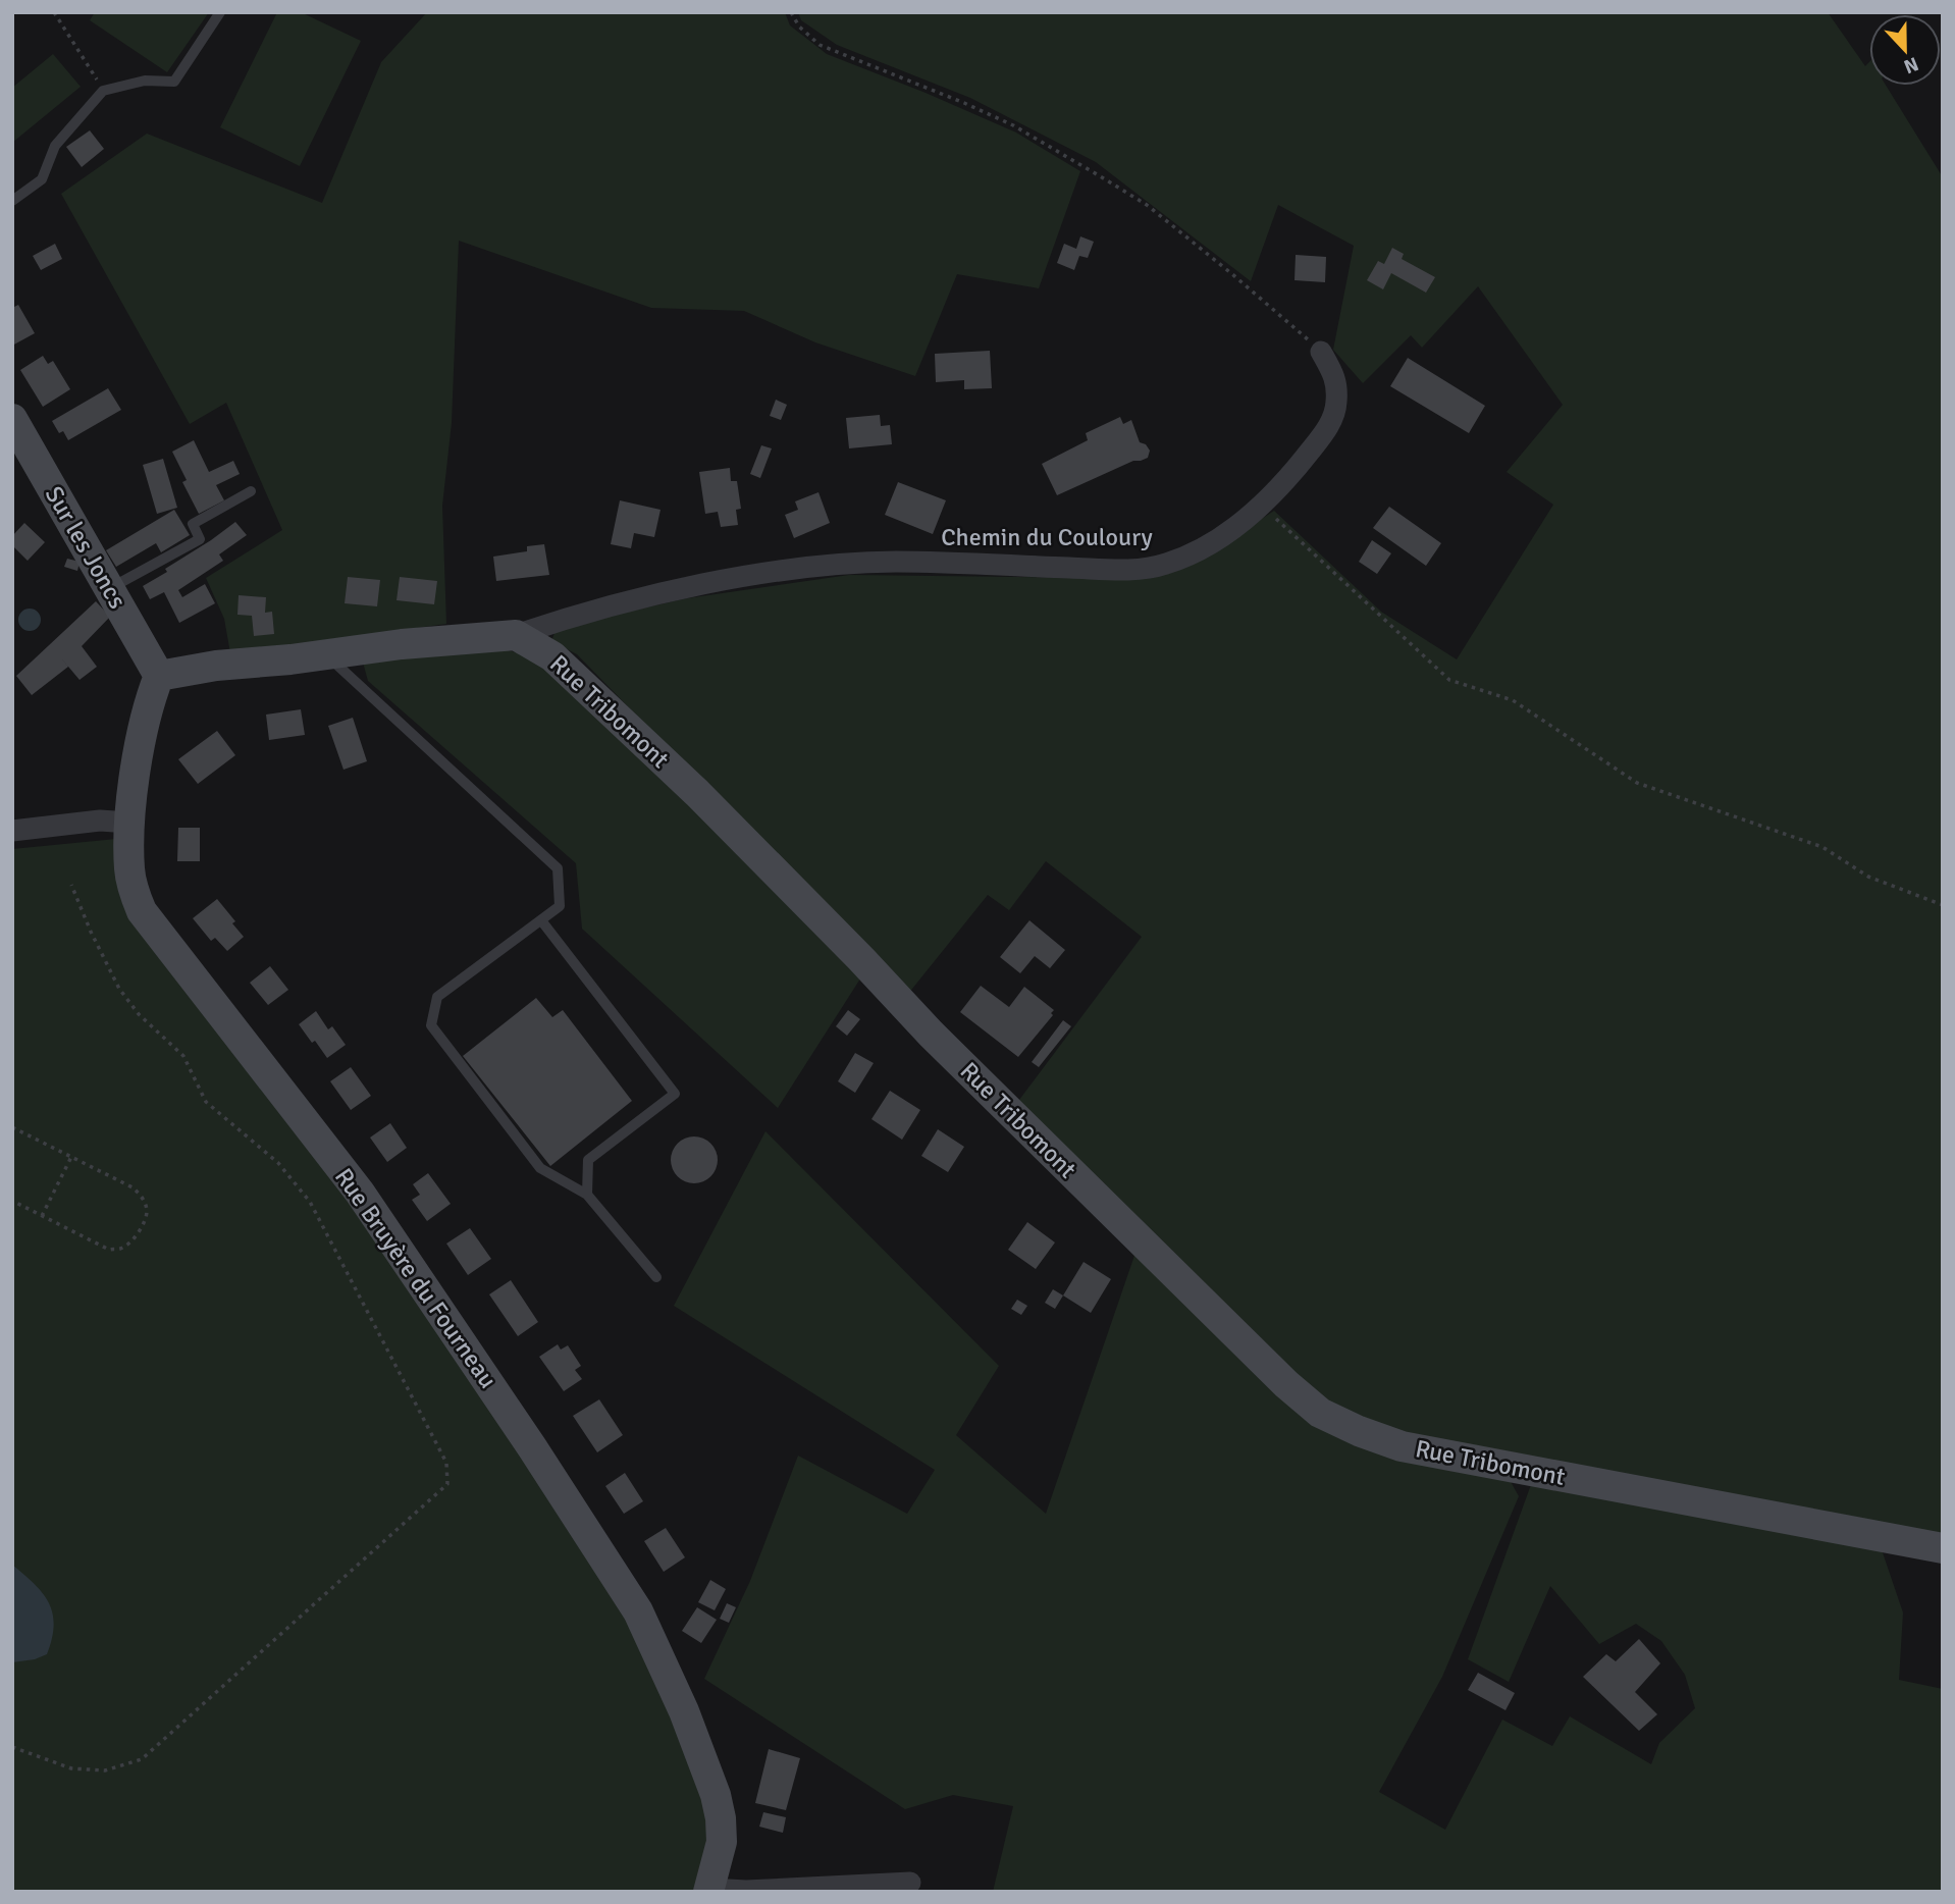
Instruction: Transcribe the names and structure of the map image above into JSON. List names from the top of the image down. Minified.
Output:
{"streets":{"street":["Chemin du Couloury","Sur les Joncs","Rue Tribomont","Rue Bruyère du Fourneau"]},"crossings":[["Chemin du Couloury","Rue Tribomont"],["Sur les Joncs","Rue Bruyère du Fourneau"]],"north":"bottom"}
